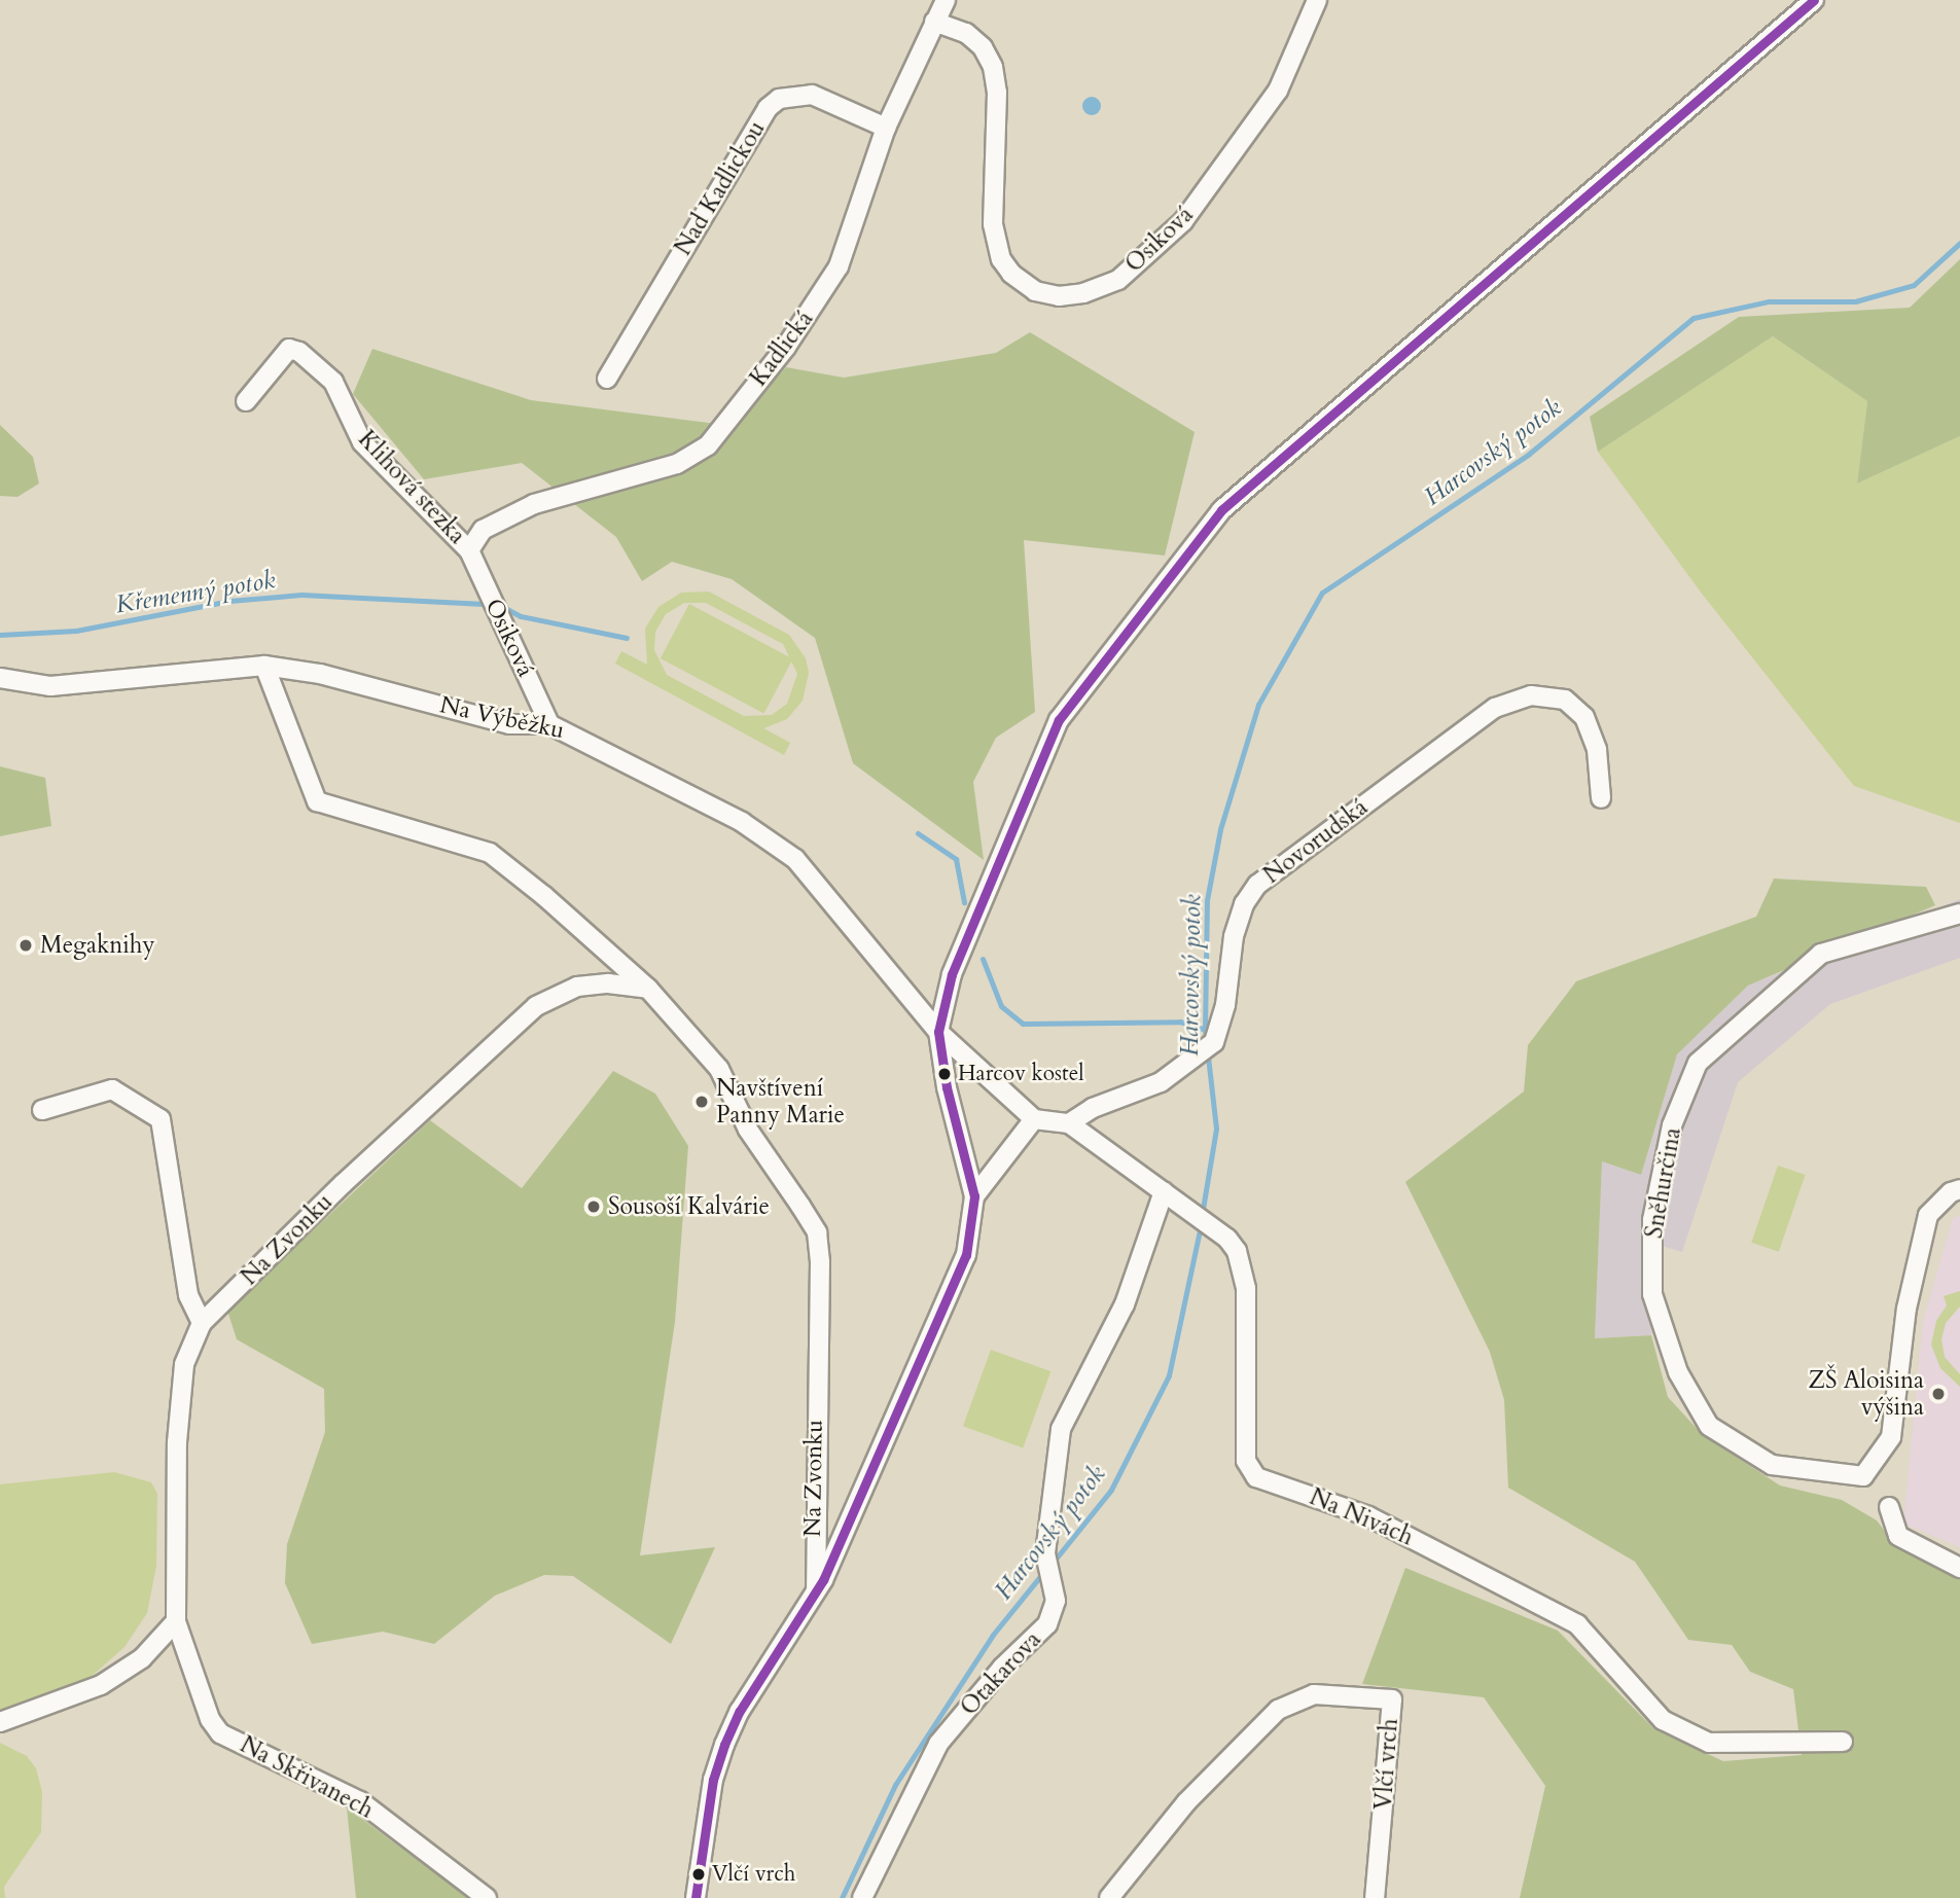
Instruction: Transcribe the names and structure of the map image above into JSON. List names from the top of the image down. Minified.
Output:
{"streets":{"street":["Nad Kadlickou","Osiková","Kadlická","Klihová stezka","Na Výběžku","Novorudská","Sněhurčina","Na Zvonku","Na Nivách","Otakarova","Vlčí vrch","Na Skřivanech"]},"crossings":[["Nad Kadlickou","Kadlická"],["Osiková","Kadlická"],["Osiková","Klihová stezka"],["Osiková","Na Výběžku"],["Kadlická","Klihová stezka"],["Na Výběžku","Na Zvonku"],["Novorudská","Na Nivách"],["Na Zvonku","Na Skřivanech"],["Na Nivách","Otakarova"]],"water":["Harcovský potok","Křemenný potok"],"places":["Megaknihy","Harcov kostel","Navštívení Panny Marie","Sousoší Kalvárie","ZŠ Aloisina výšina","Vlčí vrch"]}
